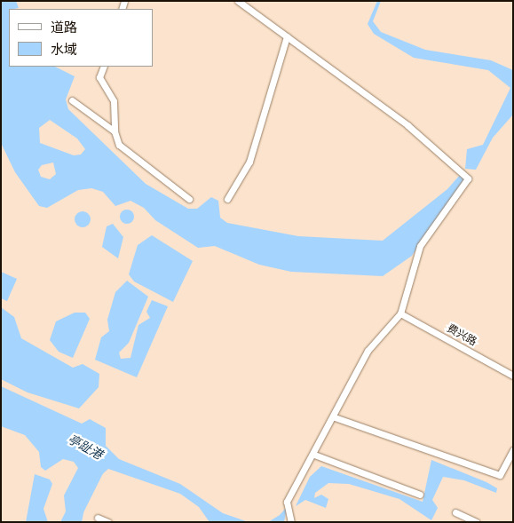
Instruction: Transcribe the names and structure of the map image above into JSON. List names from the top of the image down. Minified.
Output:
{"streets":{"street":["费兴路"]},"water":["亭趾港"],"legend":["道路","水域"]}
